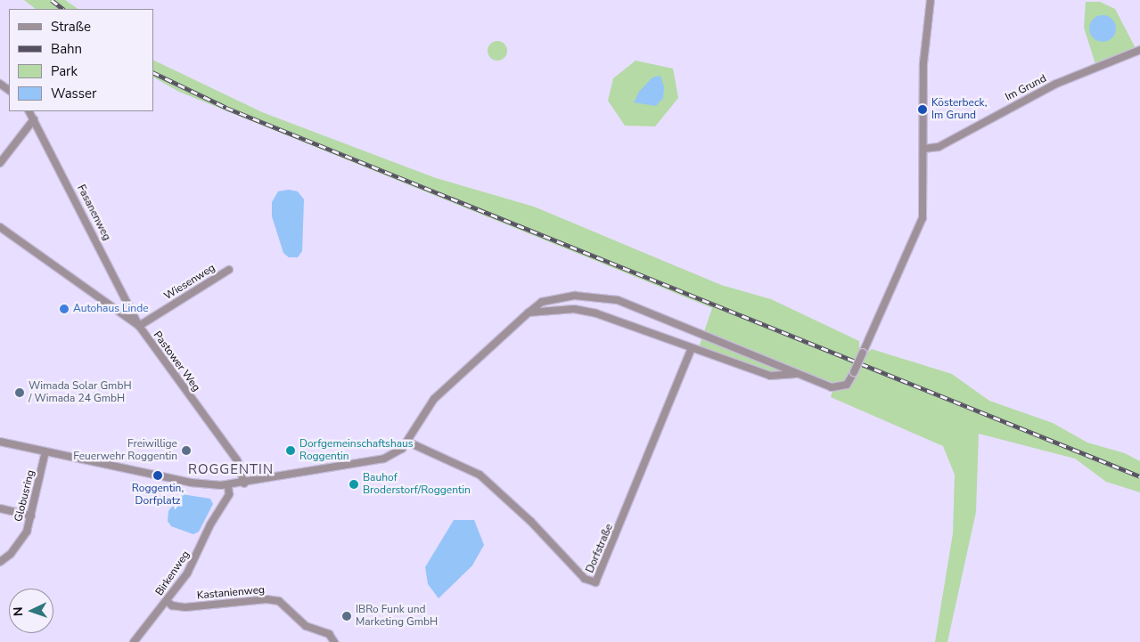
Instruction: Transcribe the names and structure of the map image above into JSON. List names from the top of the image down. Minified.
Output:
{"streets":{"street":["Im Grund","Fasanenweg","Wiesenweg","Pastower Weg","Globusring","Dorfstraße","Birkenweg","Kastanienweg"]},"crossings":[["Fasanenweg","Wiesenweg"],["Fasanenweg","Pastower Weg"],["Wiesenweg","Pastower Weg"],["Birkenweg","Kastanienweg"]],"districts":["ROGGENTIN"],"places":["Kösterbeck, Im Grund","Autohaus Linde","Wimada Solar GmbH / Wimada 24 GmbH","Freiwillige Feuerwehr Roggentin","Dorfgemeinschaftshaus Roggentin","Roggentin, Dorfplatz","Bauhof Broderstorf/Roggentin","IBRo Funk und Marketing GmbH"],"legend":["Straße","Bahn","Park","Wasser"],"north":"left"}
